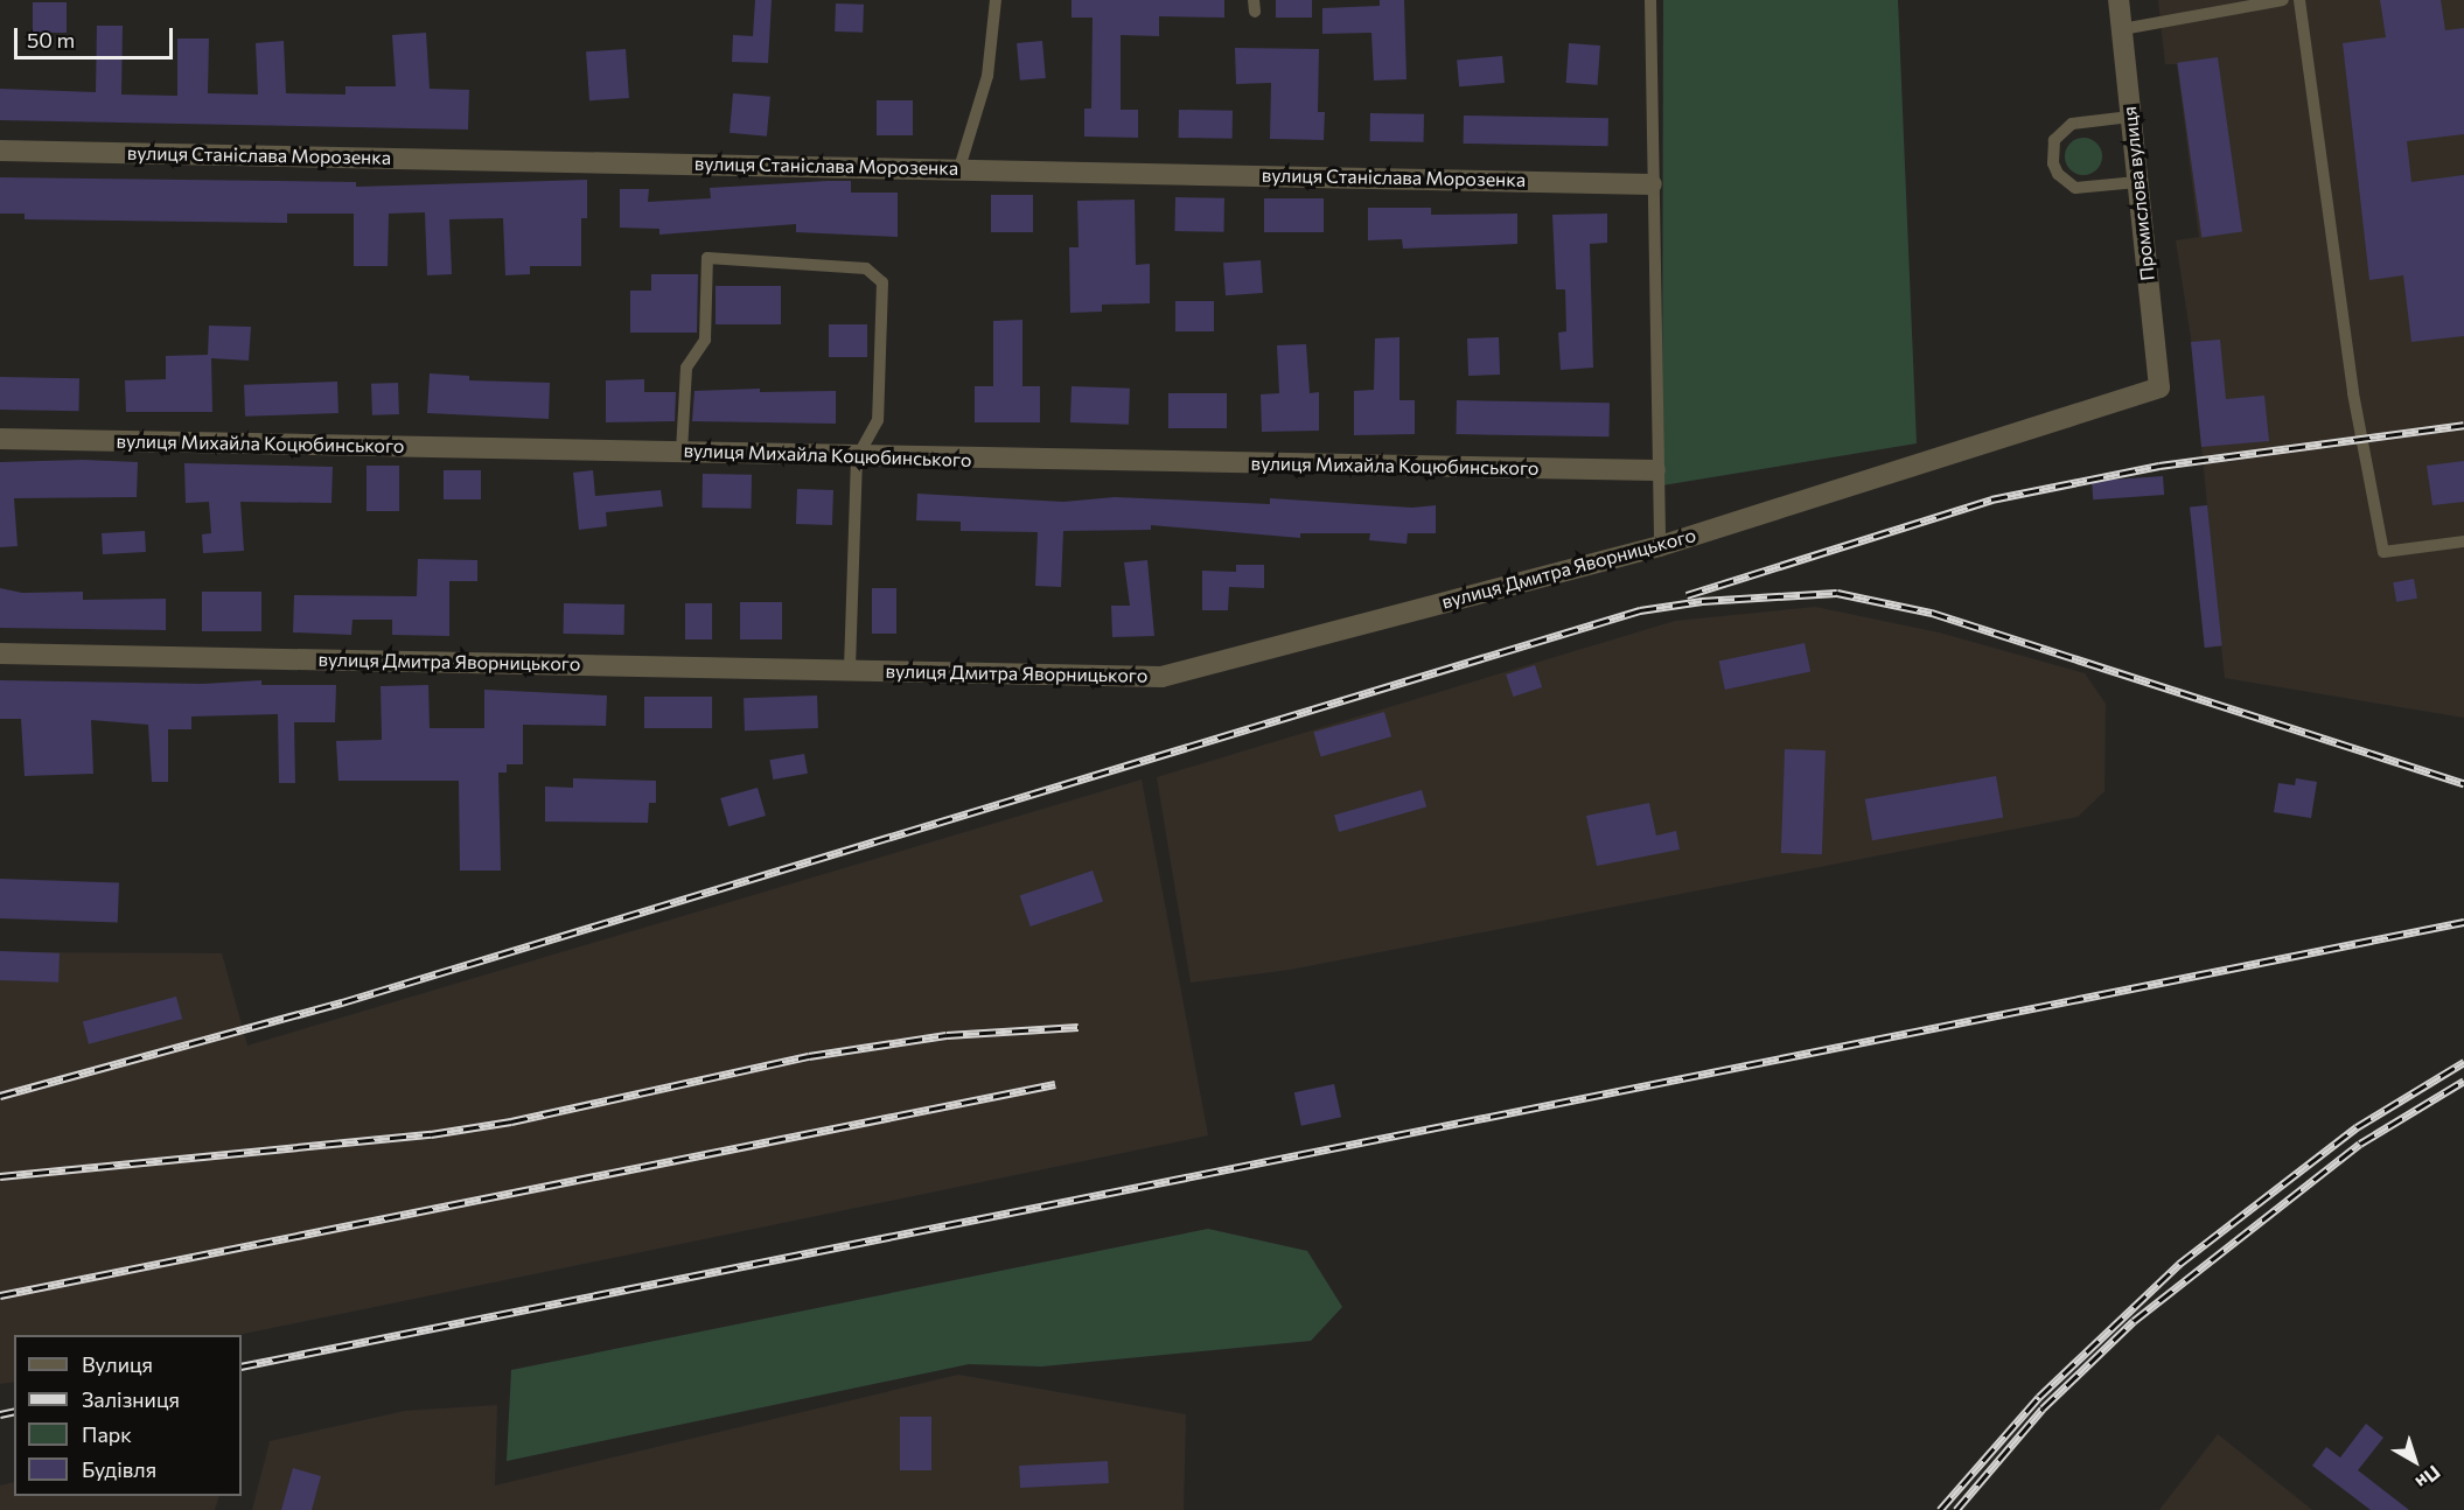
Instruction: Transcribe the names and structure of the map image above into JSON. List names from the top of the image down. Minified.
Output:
{"streets":{"street":["вулиця Станіслава Морозенка","Промислова вулиця","вулиця Михайла Коцюбинського","вулиця Дмитра Яворницького"]},"crossings":[["Промислова вулиця","вулиця Дмитра Яворницького"]],"legend":["Вулиця","Залізниця","Парк","Будівля"],"scale_bar":"50 m","north":"bottom right"}
